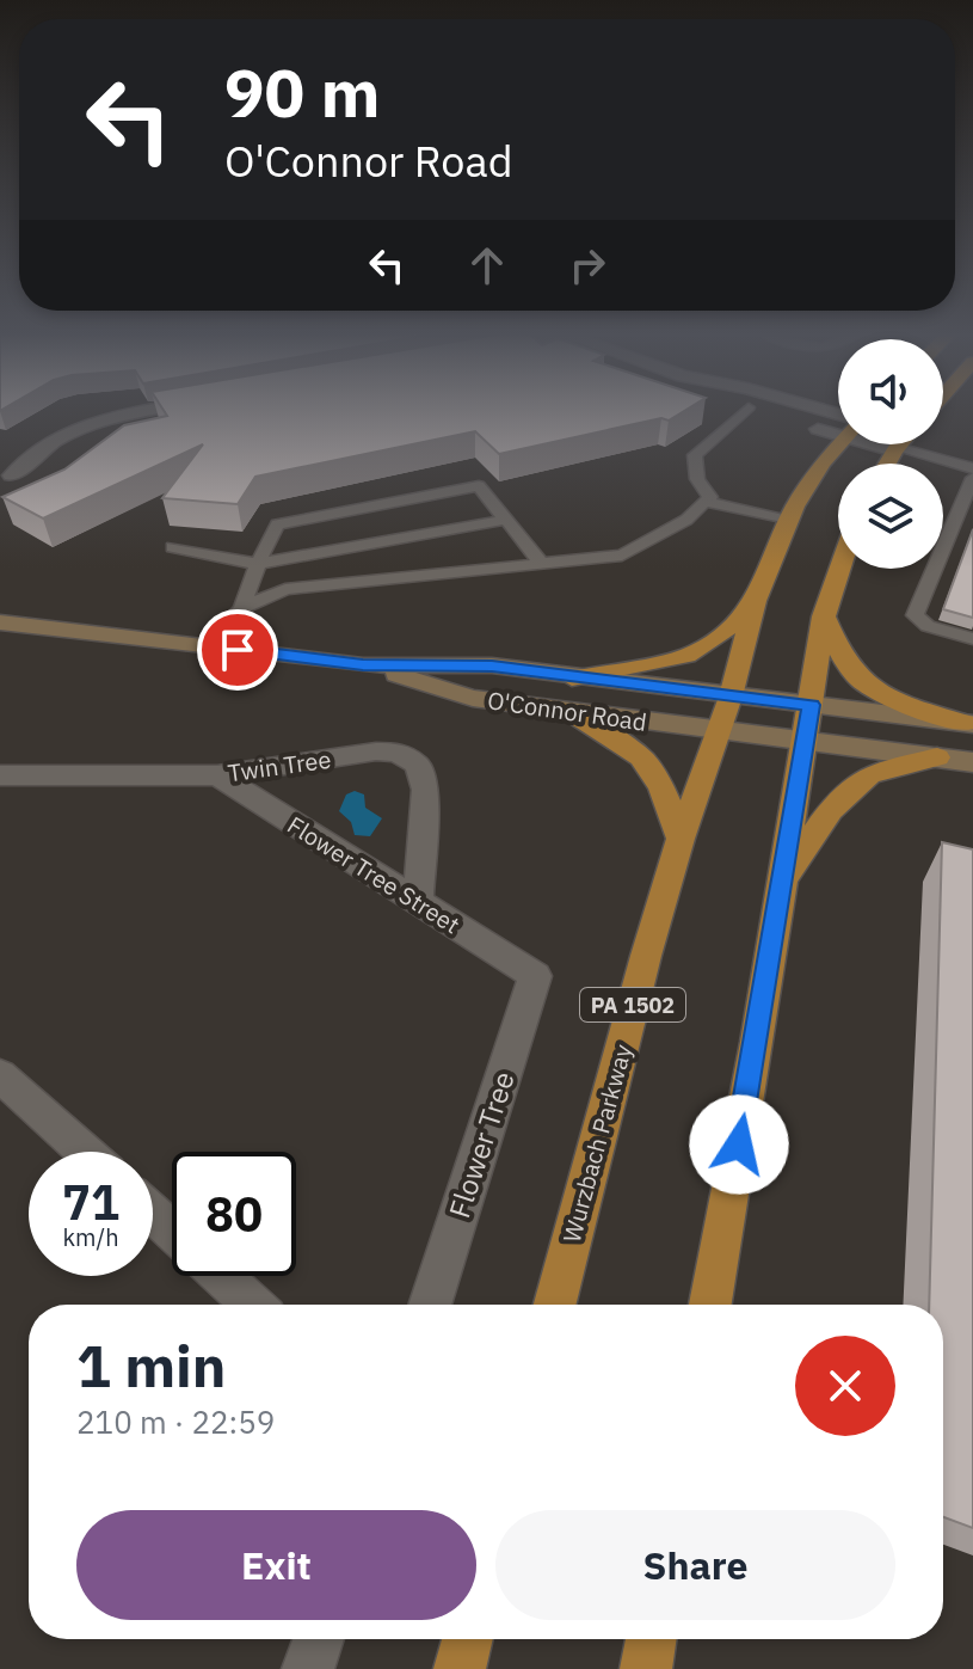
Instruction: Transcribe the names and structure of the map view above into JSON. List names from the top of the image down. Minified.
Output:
{"streets":{"highway":["PA 1502","Wurzbach Parkway"],"main road":["O'Connor Road"],"street":["Twin Tree","Flower Tree Street","Flower Tree"]},"crossings":[["O'Connor Road","Wurzbach Parkway"],["Twin Tree","Flower Tree Street"],["Flower Tree Street","Flower Tree"]],"page":{"turn":["90 m","O'Connor Road"],"speed":"71 km/h","limit":"80","heading":["1 min","210 m · 22:59"],"buttons":["Exit","Share"]}}
